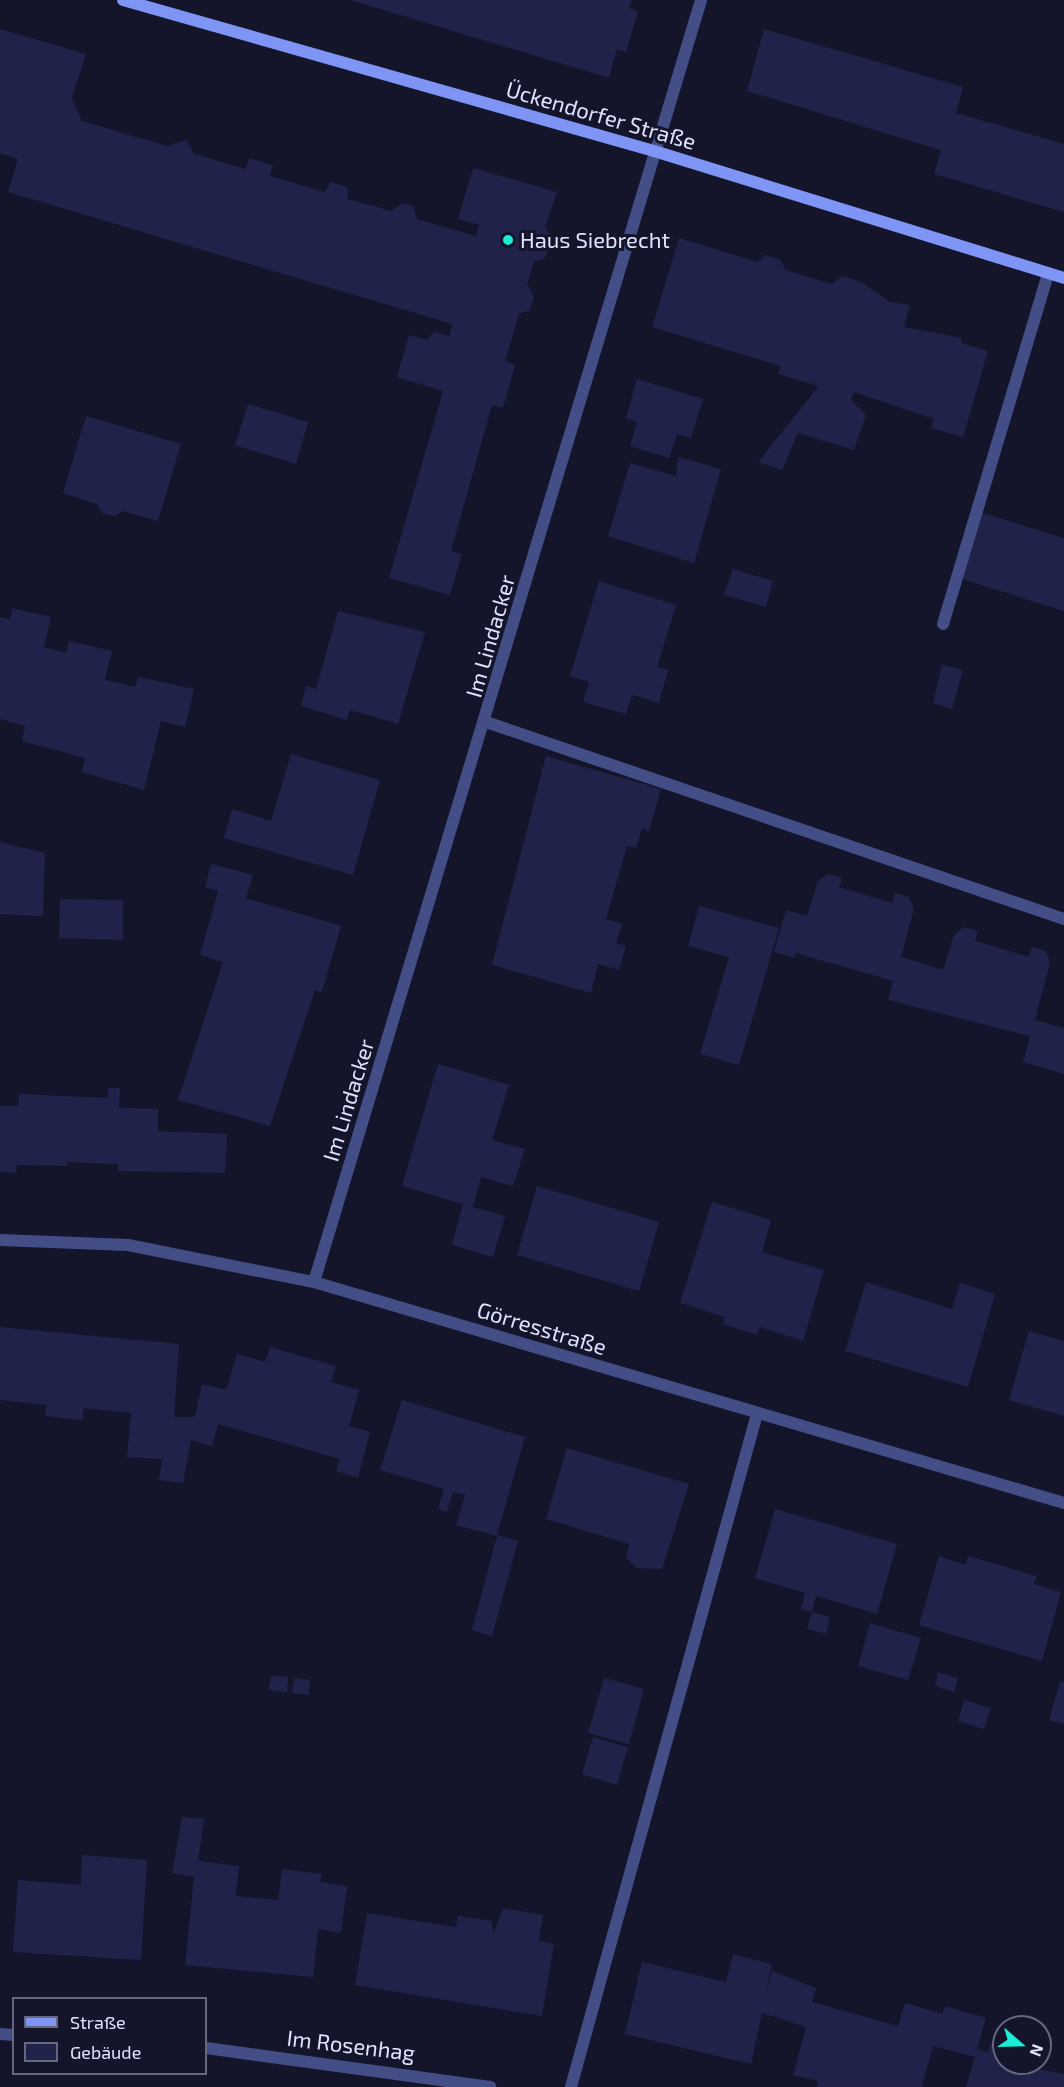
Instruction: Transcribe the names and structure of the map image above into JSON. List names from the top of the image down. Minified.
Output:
{"streets":{"main road":["Ückendorfer Straße"],"street":["Im Lindacker","Görresstraße","Im Rosenhag"]},"crossings":[["Ückendorfer Straße","Im Lindacker"],["Im Lindacker","Görresstraße"]],"places":["Haus Siebrecht"],"legend":["Straße","Gebäude"],"north":"right"}
